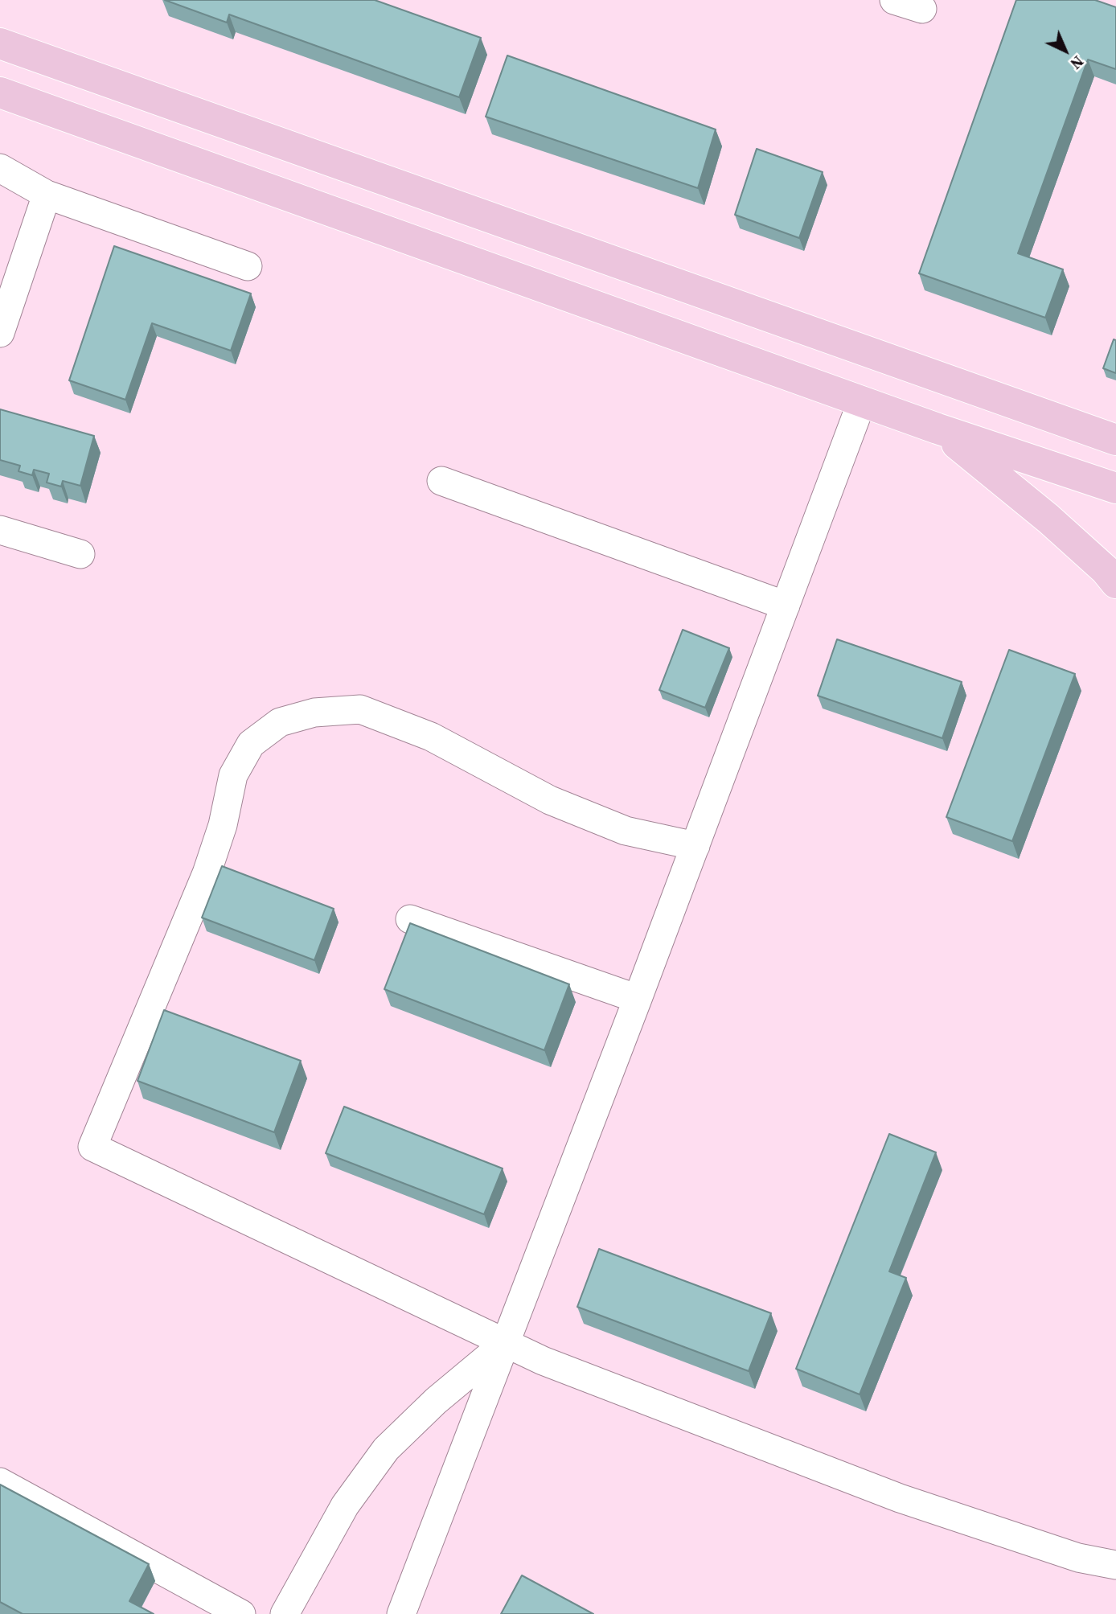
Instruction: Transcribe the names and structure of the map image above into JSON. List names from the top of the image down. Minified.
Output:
{"north":"bottom right"}
